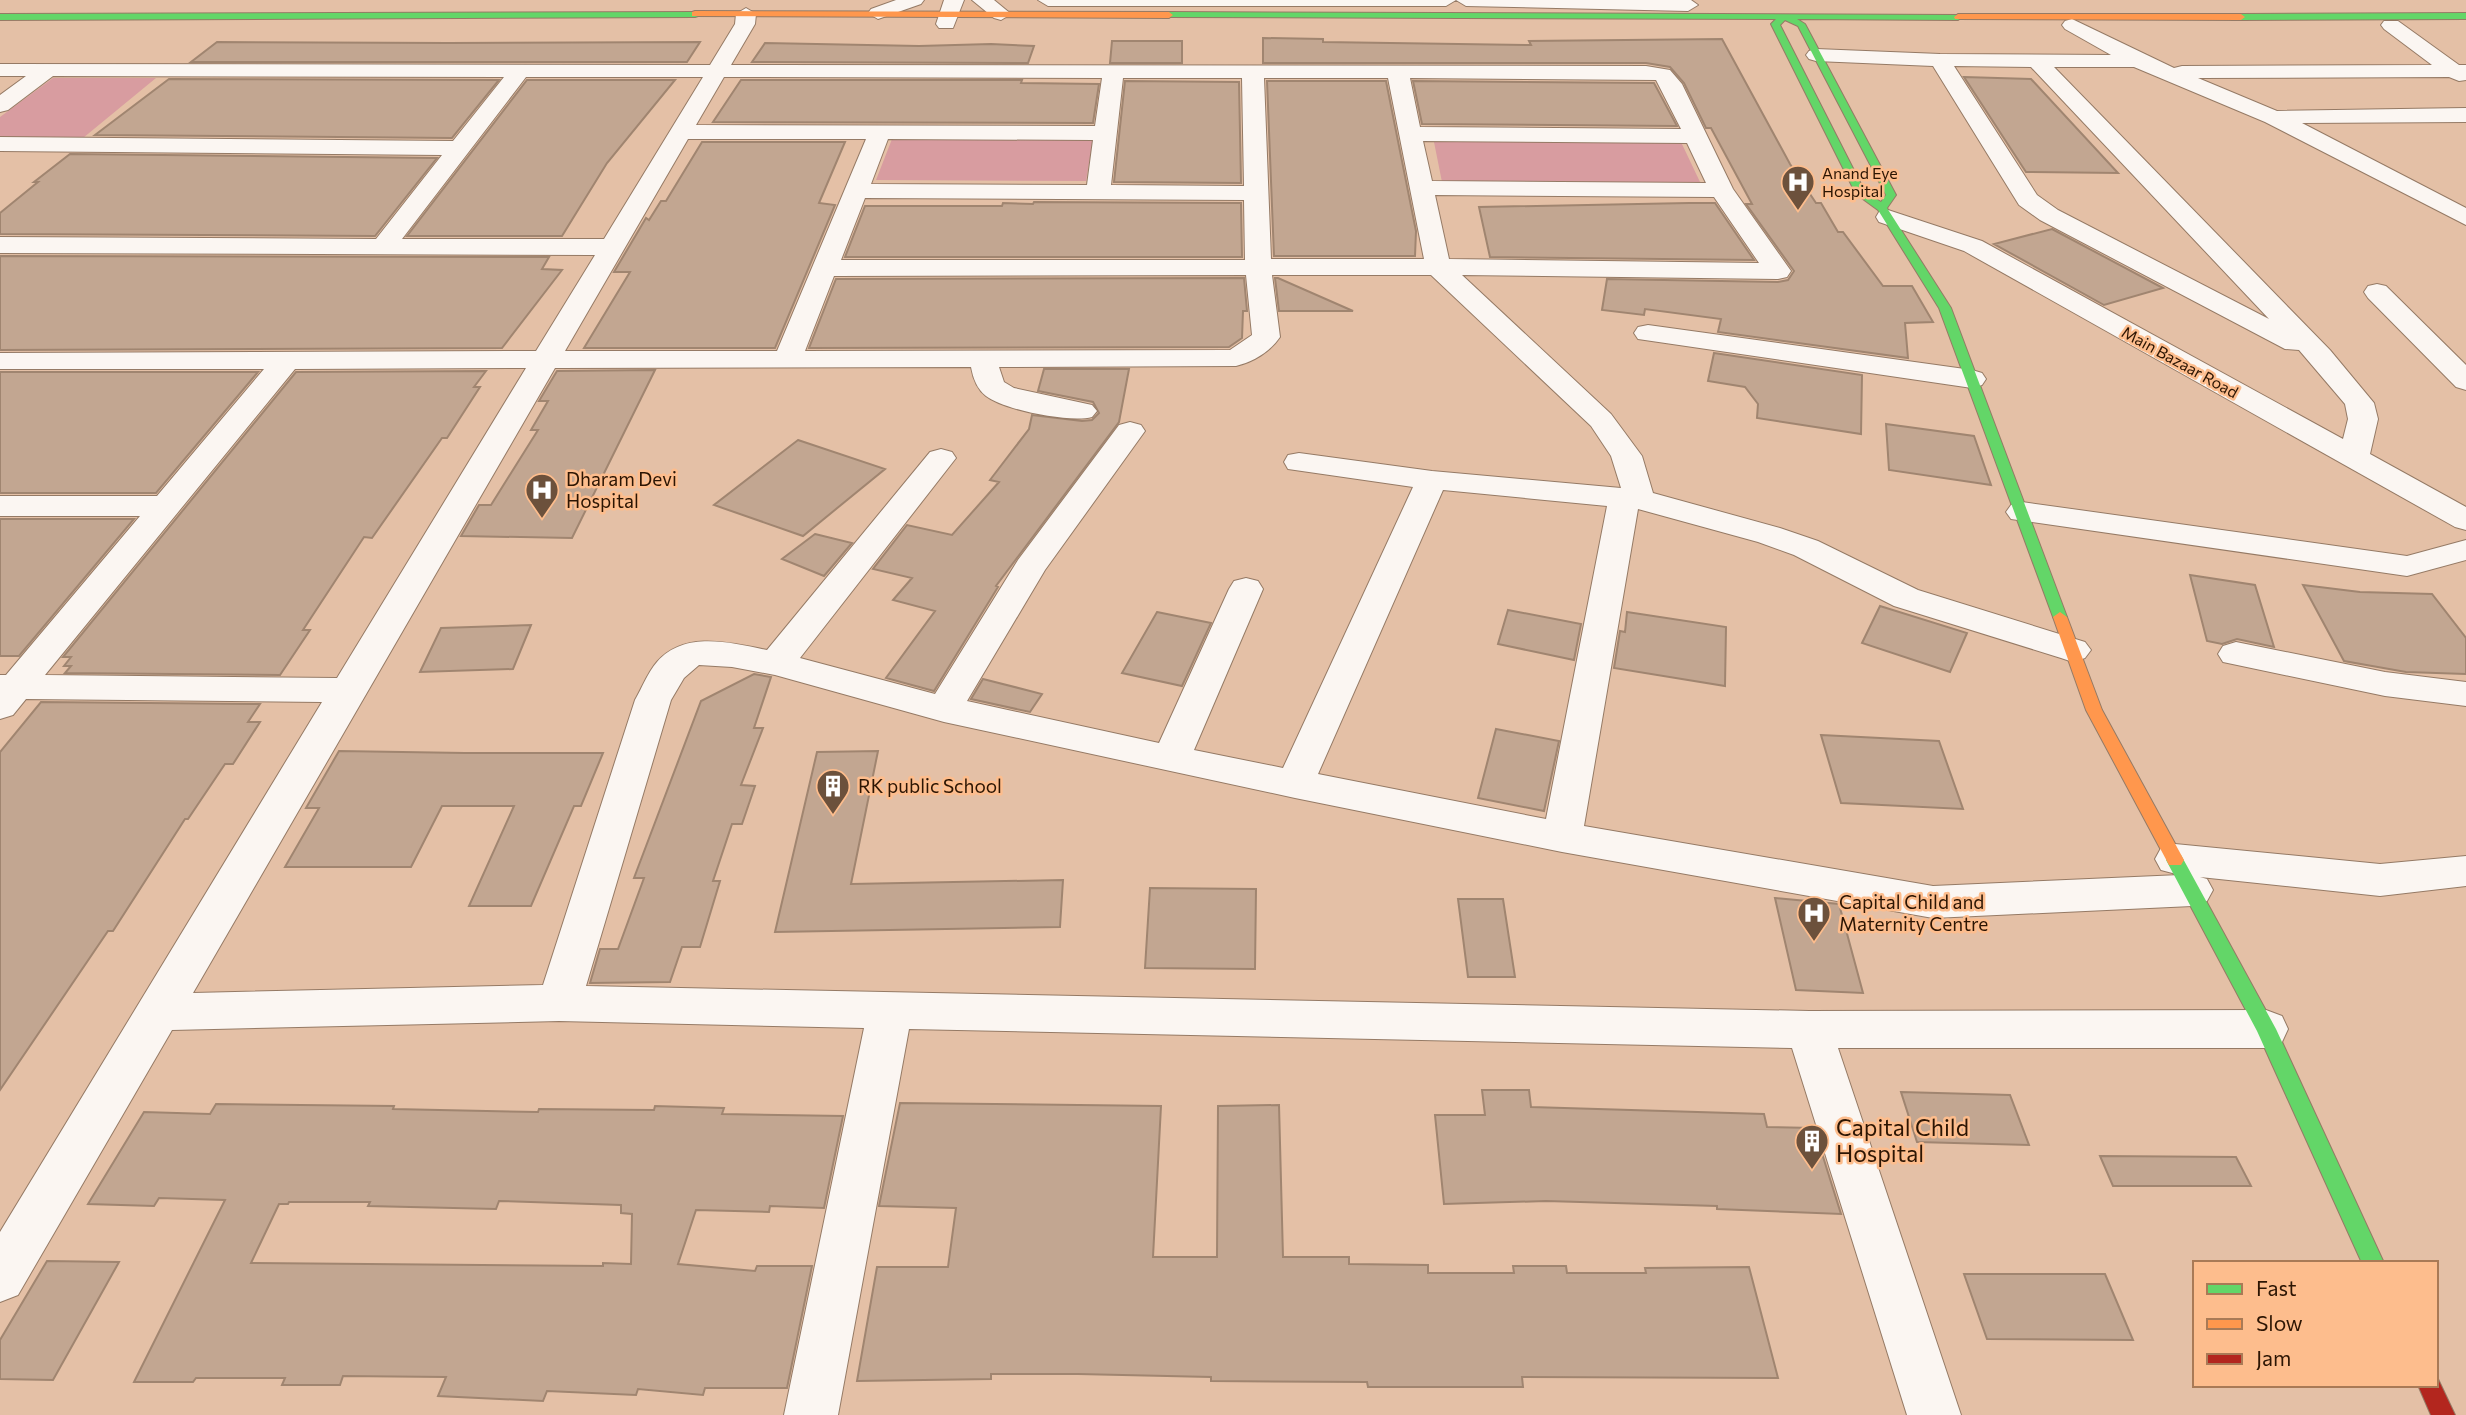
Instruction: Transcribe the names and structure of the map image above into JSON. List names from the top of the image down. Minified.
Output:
{"streets":{"street":["Main Bazaar Road"]},"places":{"hospital":["Anand Eye Hospital","Dharam Devi Hospital","Capital Child and Maternity Centre"],"building":["RK public School","Capital Child Hospital"]},"legend":["Fast","Slow","Jam"]}
